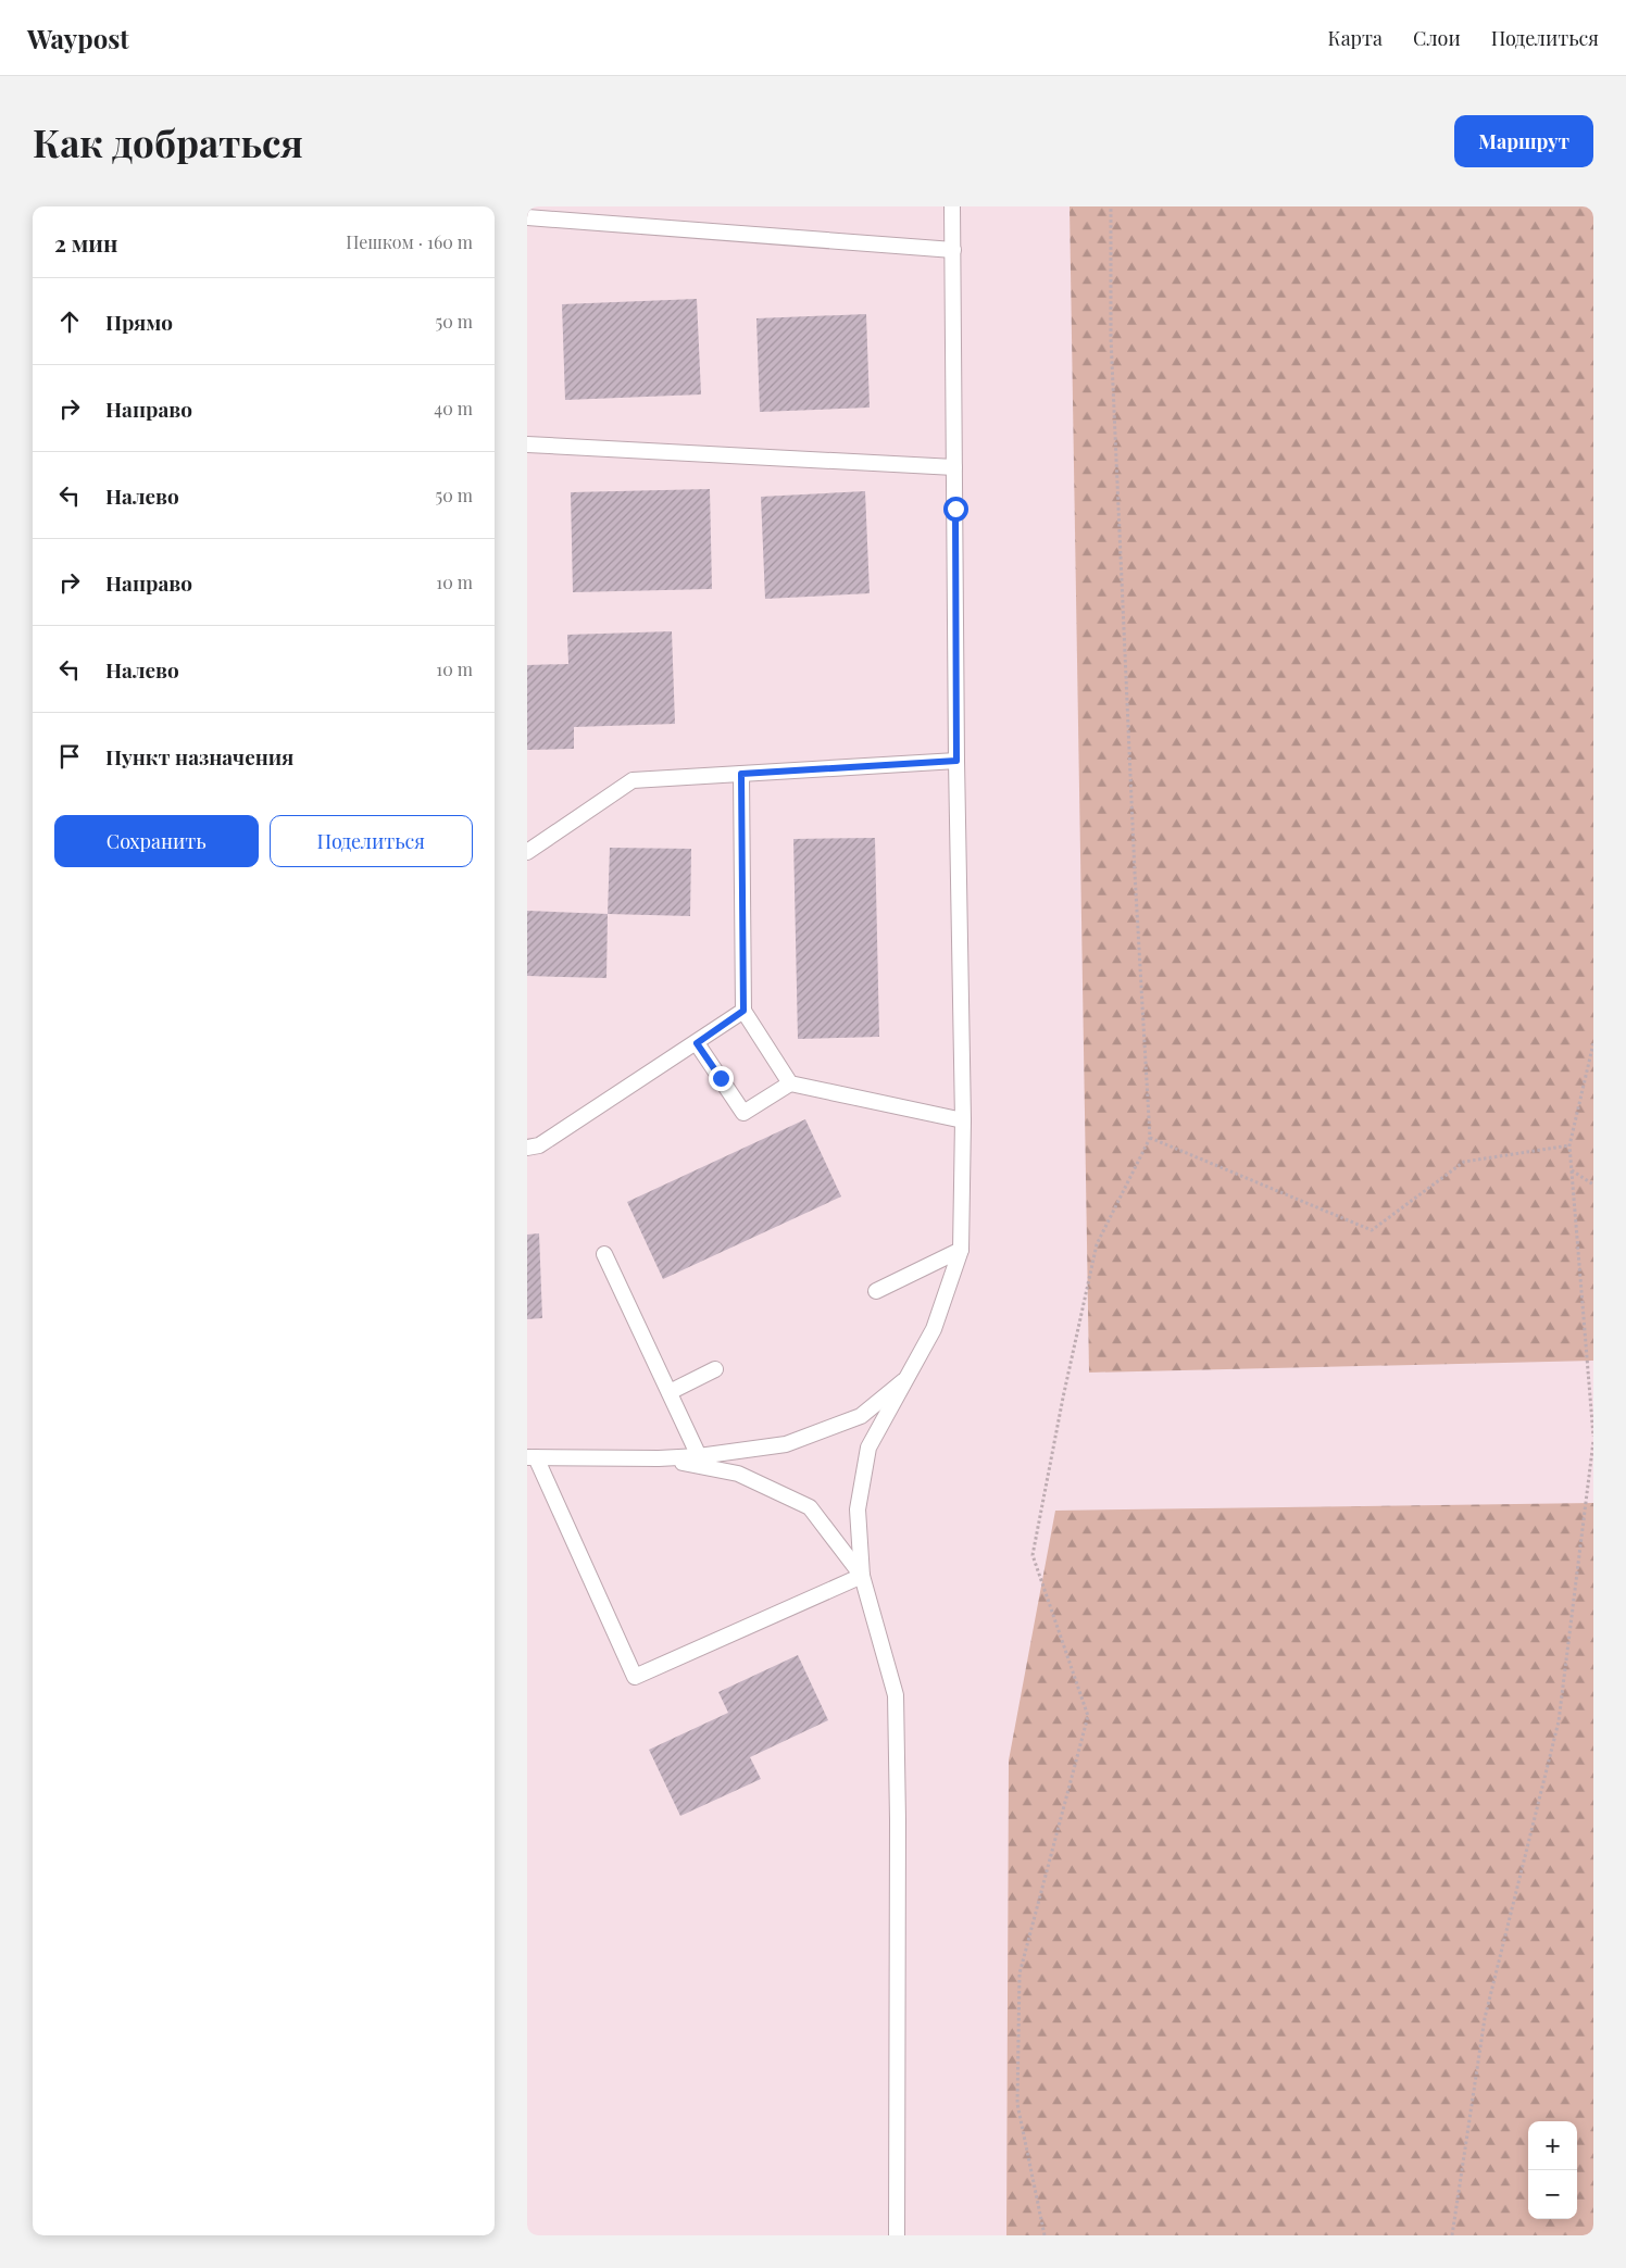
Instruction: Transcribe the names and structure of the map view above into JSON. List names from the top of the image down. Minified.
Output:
{"page":{"header":"Waypost","nav":["Карта","Слои","Поделиться"],"buttons":["Маршрут",["Сохранить","Поделиться"]],"title":"Как добраться","heading":["2 мин","Пешком · 160 m"],"list":[["Прямо","50 m"],["Направо","40 m"],["Налево","50 m"],["Направо","10 m"],["Налево","10 m"],"Пункт назначения"],"map_buttons":["+","−"]}}
